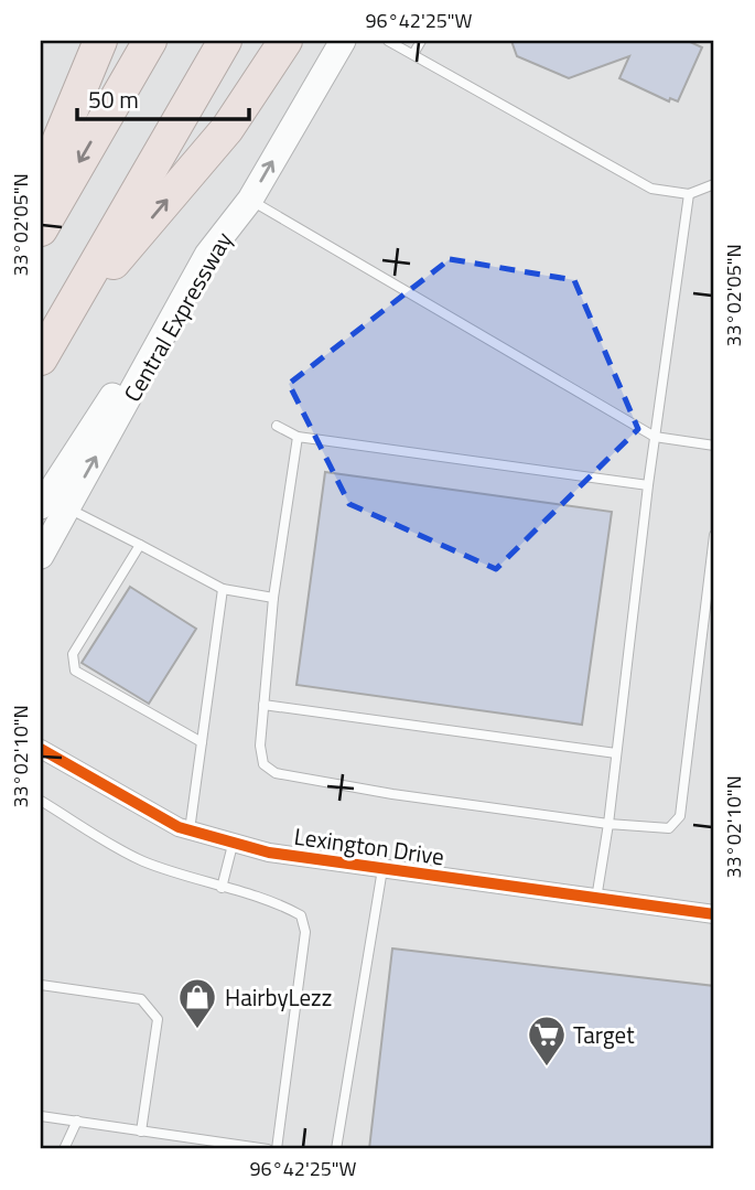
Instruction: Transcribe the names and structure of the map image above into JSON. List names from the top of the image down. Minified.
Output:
{"streets":{"main road":["Central Expressway"],"street":["Lexington Drive"]},"places":{"shop":["HairbyLezz"],"supermarket":["Target"]},"scale_bar":"50 m","coordinates":["96°42'25\"W","33°02'05\"N","33°02'10\"N"]}
